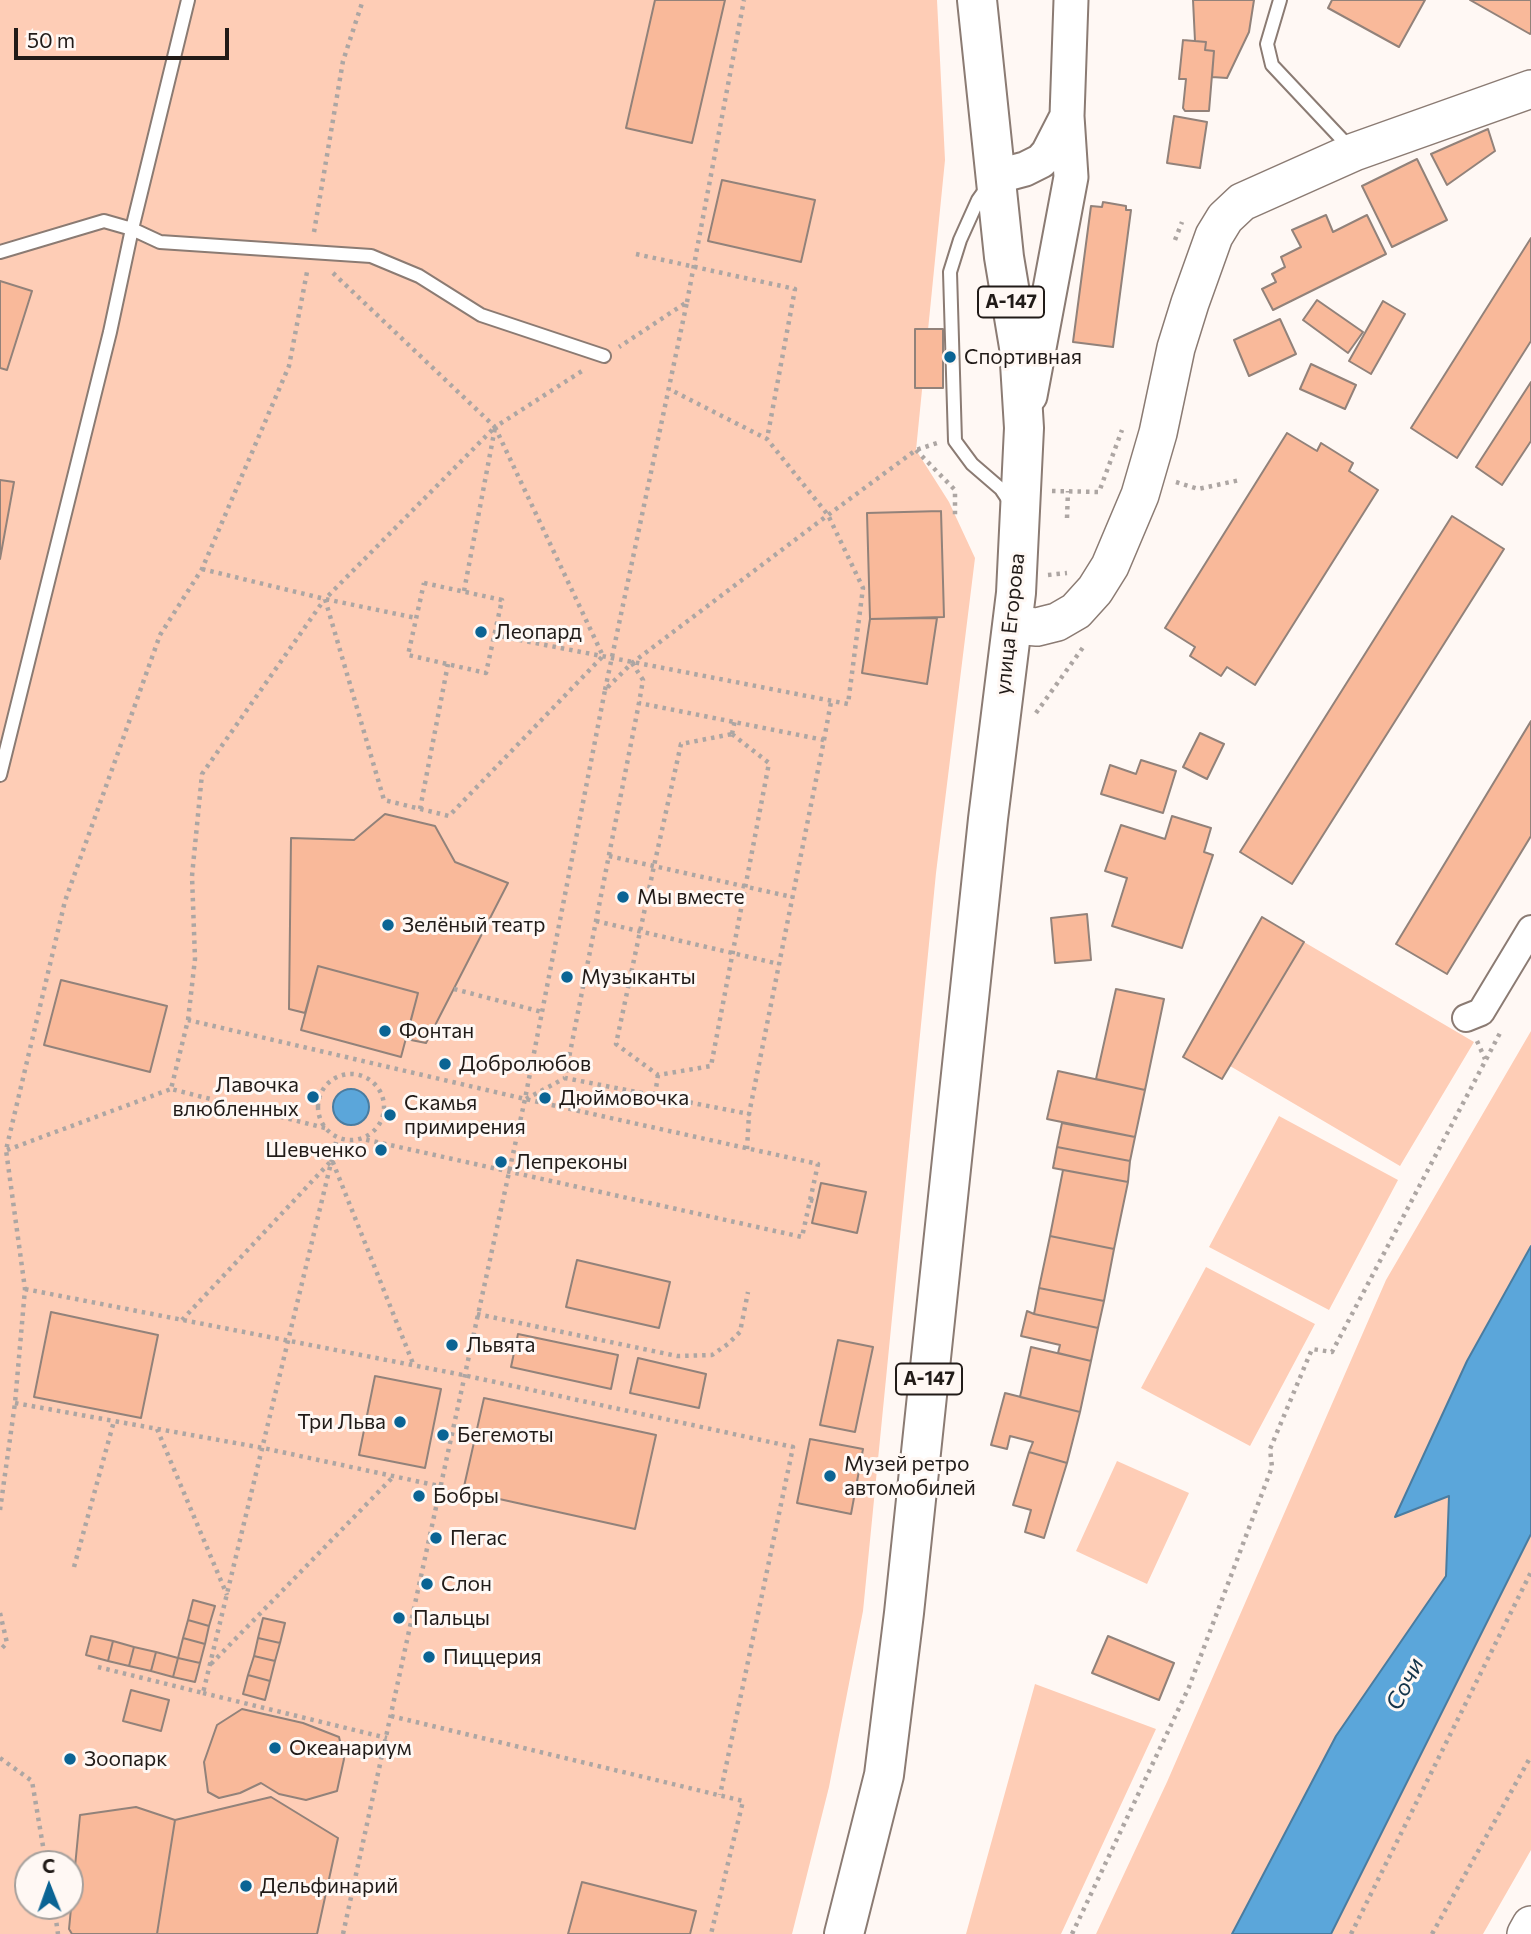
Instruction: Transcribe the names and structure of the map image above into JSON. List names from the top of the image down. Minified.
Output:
{"streets":{"main road":["А-147","улица Егорова"]},"crossings":[["А-147","улица Егорова"]],"water":["Сочи"],"places":["Спортивная","Леопард","Мы вместе","Зелёный театр","Музыканты","Фонтан","Добролюбов","Лавочка влюбленных","Дюймовочка","Скамья примирения","Шевченко","Лепреконы","Львята","Три Льва","Бегемоты","Музей ретро автомобилей","Бобры","Пегас","Слон","Пальцы","Пиццерия","Океанариум","Зоопарк","Дельфинарий"],"scale_bar":"50 m","north":"top"}
